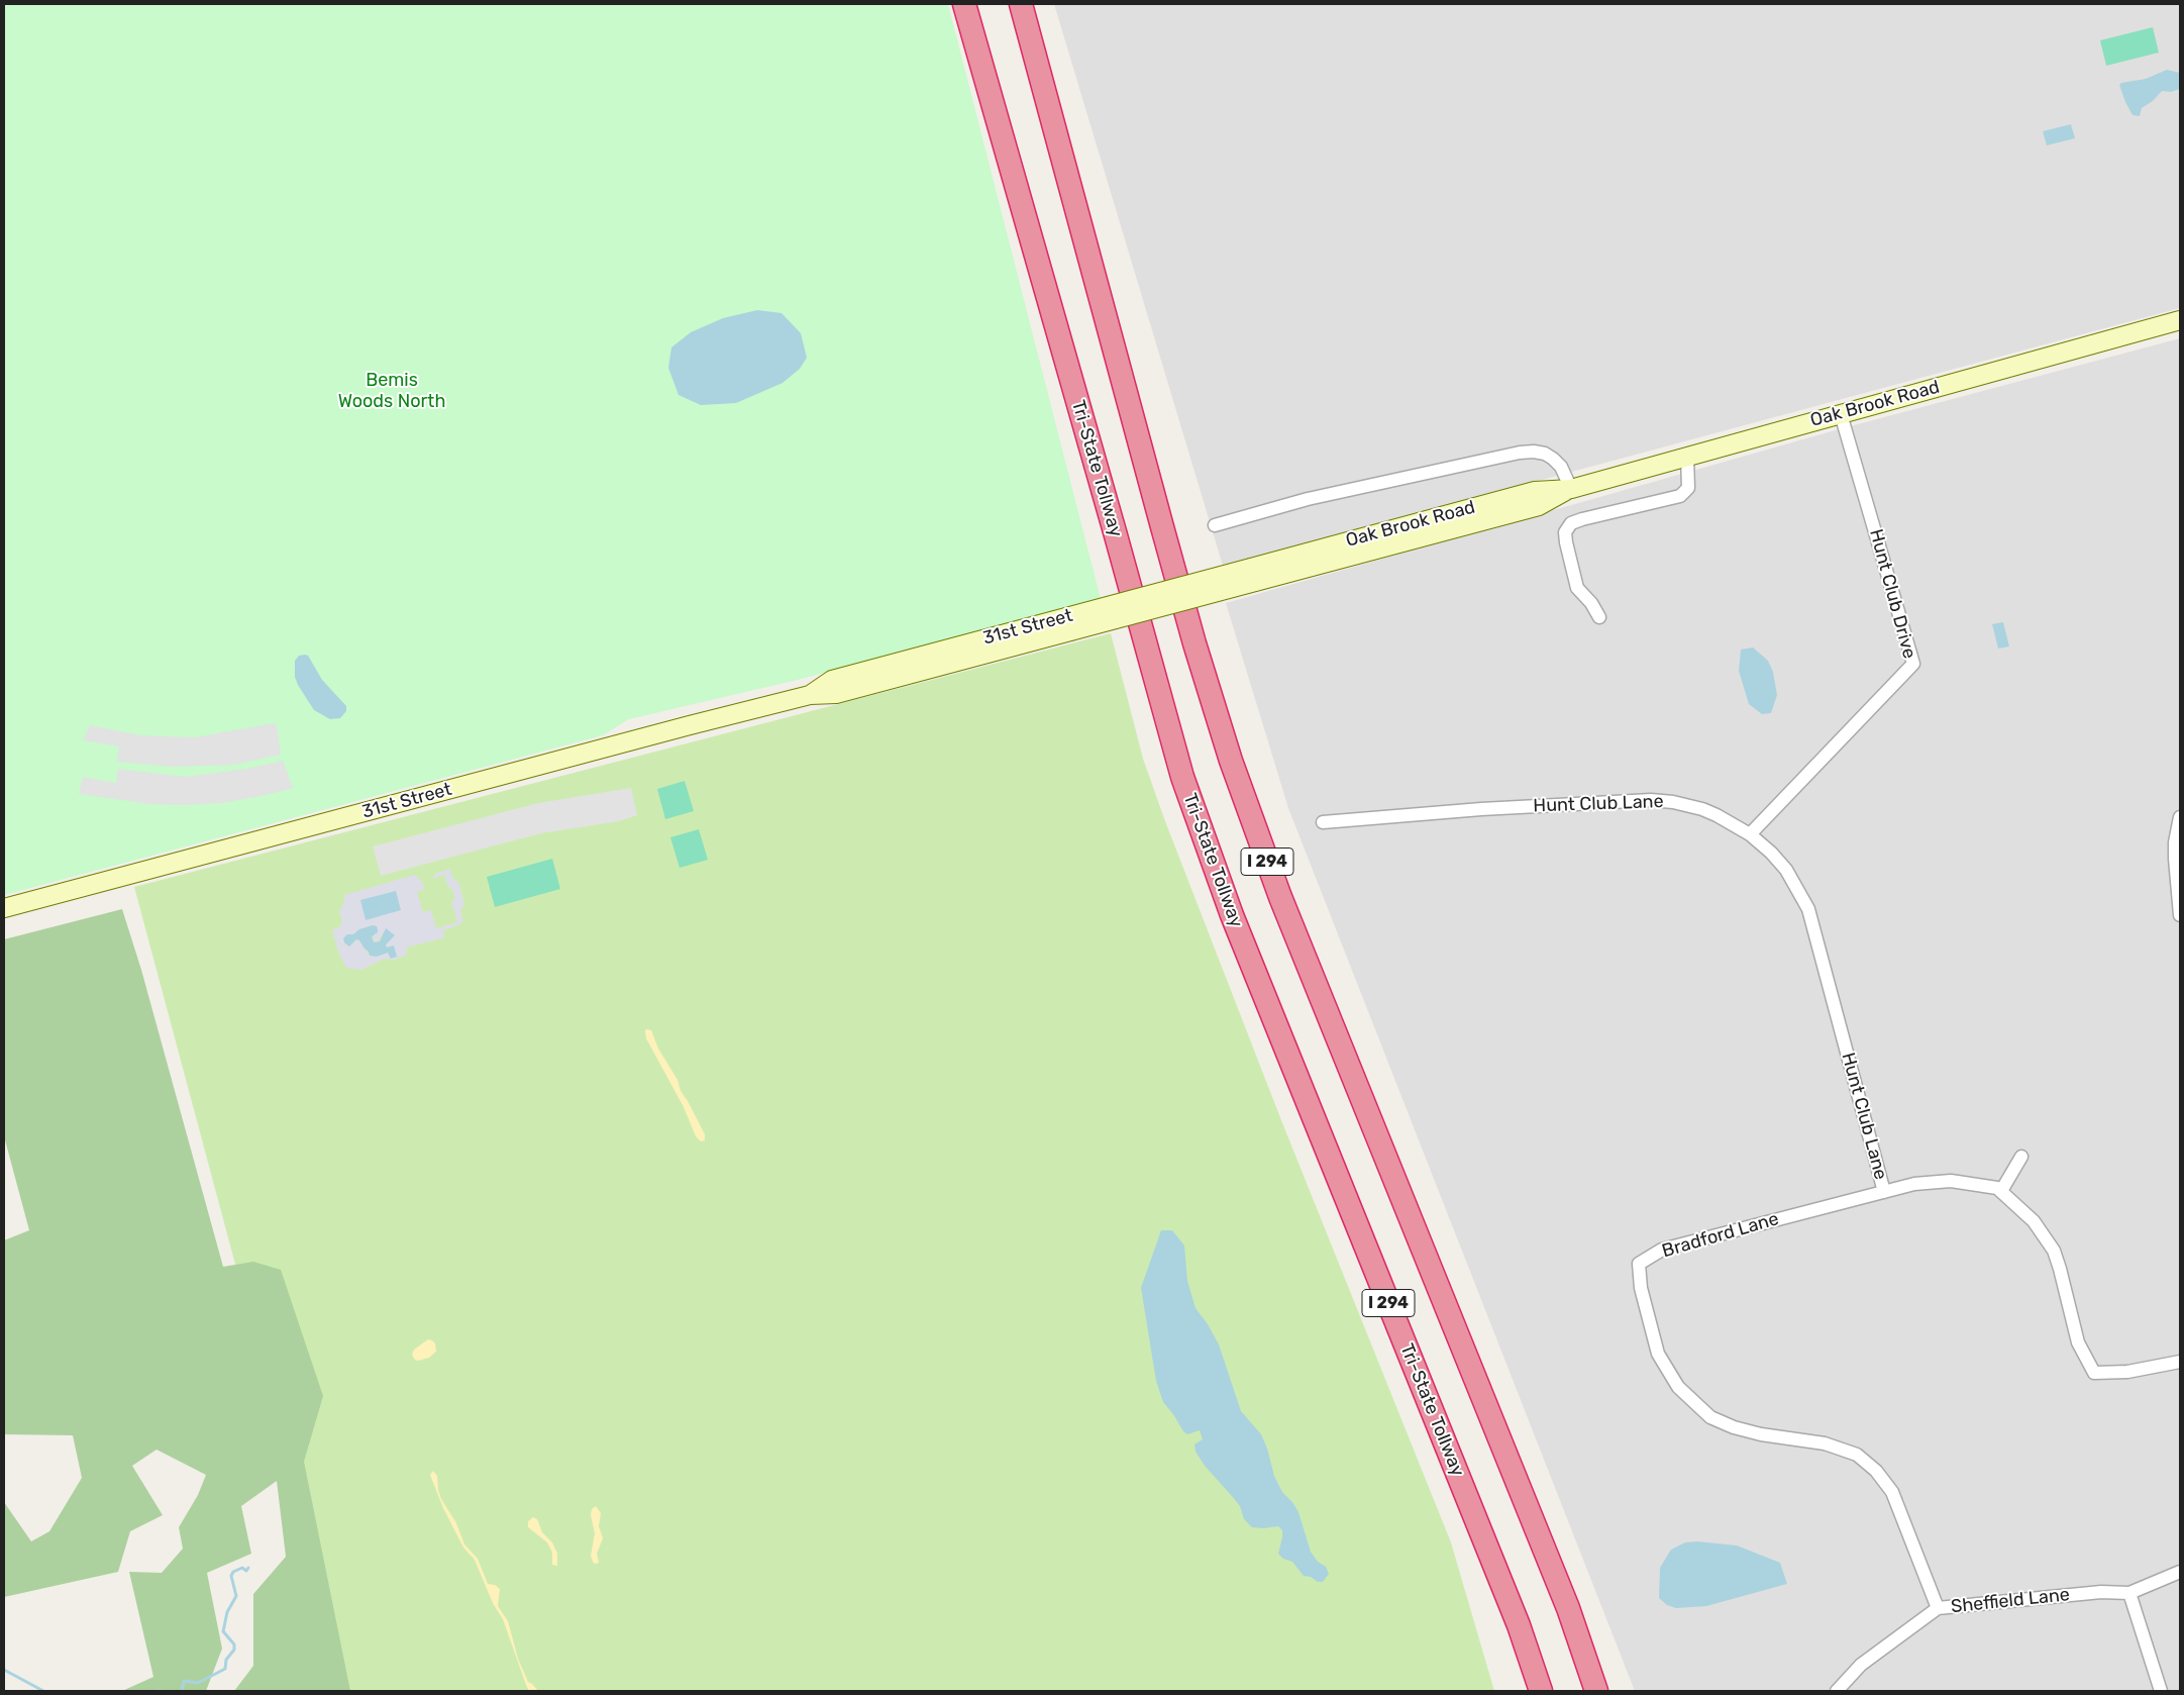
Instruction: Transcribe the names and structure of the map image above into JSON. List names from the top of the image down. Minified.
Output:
{"streets":{"highway":["Tri-State Tollway","I 294"],"main road":["Oak Brook Road","31st Street"],"street":["Hunt Club Drive","Hunt Club Lane","Bradford Lane","Sheffield Lane"]},"crossings":[["Oak Brook Road","Hunt Club Drive"],["Oak Brook Road","31st Street"],["Hunt Club Drive","Hunt Club Lane"],["Hunt Club Lane","Bradford Lane"],["Bradford Lane","Sheffield Lane"]],"parks":["Bemis Woods North"]}
